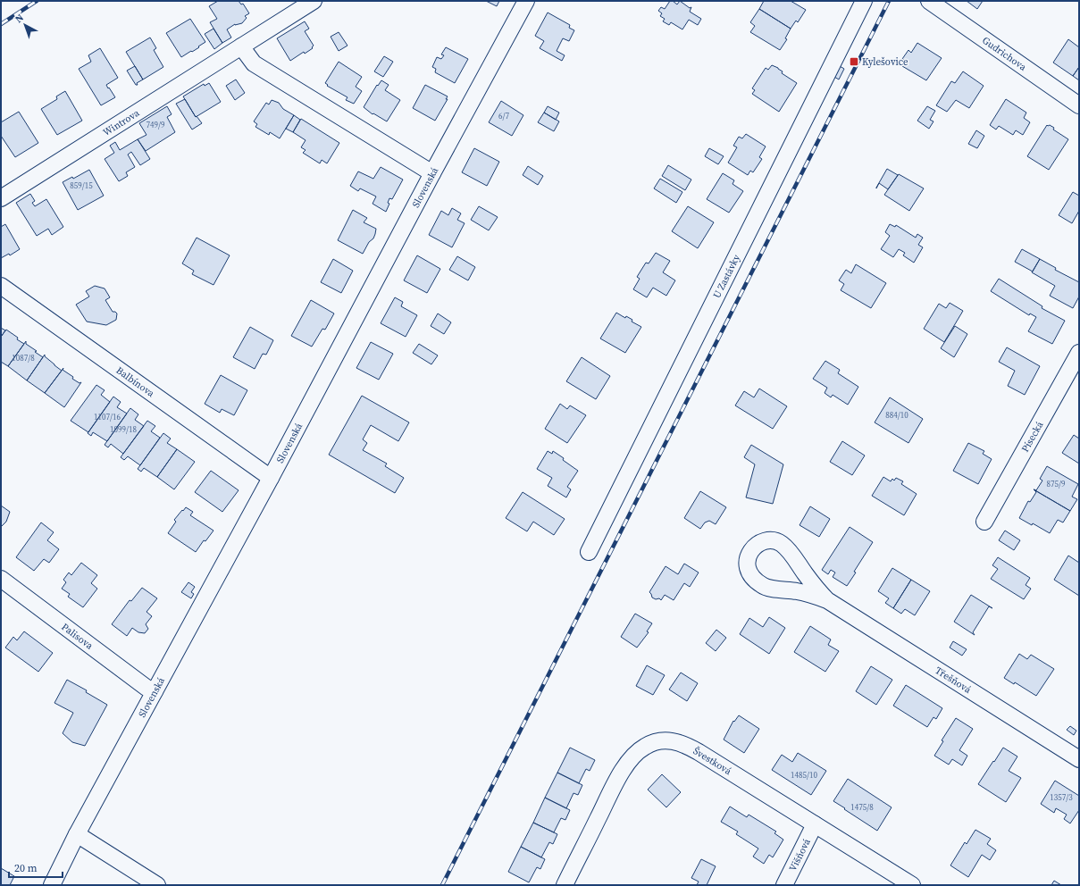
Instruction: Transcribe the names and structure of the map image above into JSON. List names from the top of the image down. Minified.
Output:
{"streets":{"street":["Gudrichova","Wintrova","Slovenská","U Zastávky","Balbínova","Písecká","Palisova","Třešňová","Švestková","Višňová"]},"crossings":[["Slovenská","Balbínova"],["Slovenská","Palisova"],["Švestková","Višňová"]],"places":{"transit":["Kylešovice"]},"house_numbers":["6/7","749/9","859/15","1087/8","884/10","1107/16","1099/18","875/9","1485/10","1357/3","1475/8"],"scale_bar":"20 m","north":"top left"}
